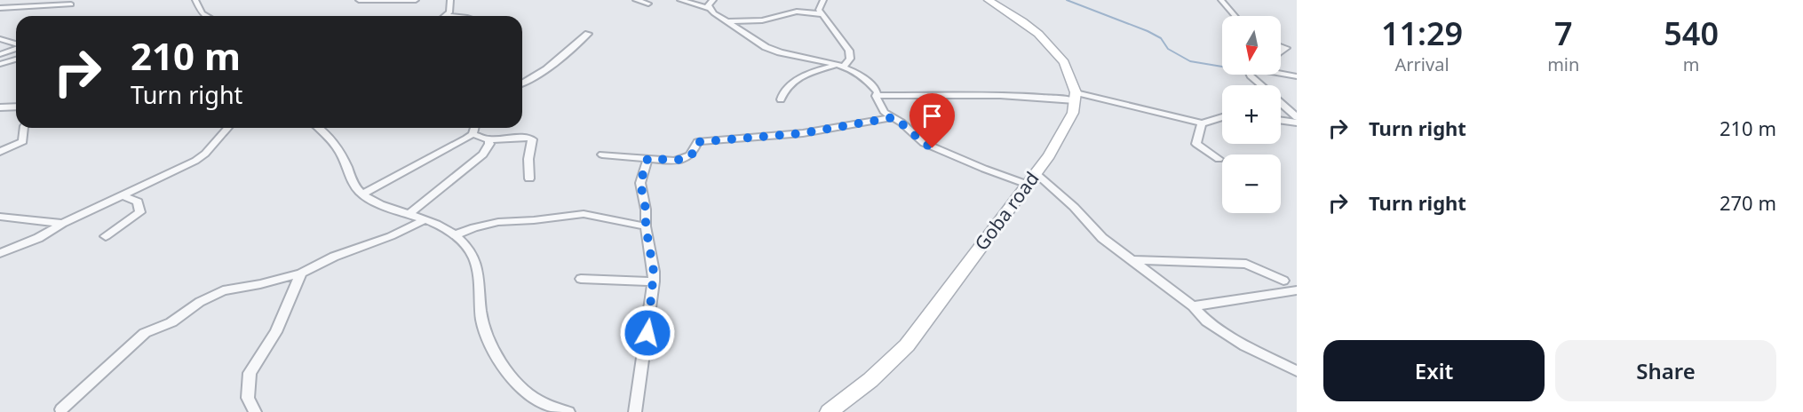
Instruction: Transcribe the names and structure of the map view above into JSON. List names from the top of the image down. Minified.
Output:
{"streets":{"main road":["Goba road"]},"north":"bottom","page":{"eta":["11:29","Arrival","7","min","540","m"],"map_buttons":["+","−"],"turn":["210 m","Turn right"],"list":[{"name":"Turn right","value":"210 m"},{"name":"Turn right","value":"270 m"}],"buttons":["Exit","Share"]}}
